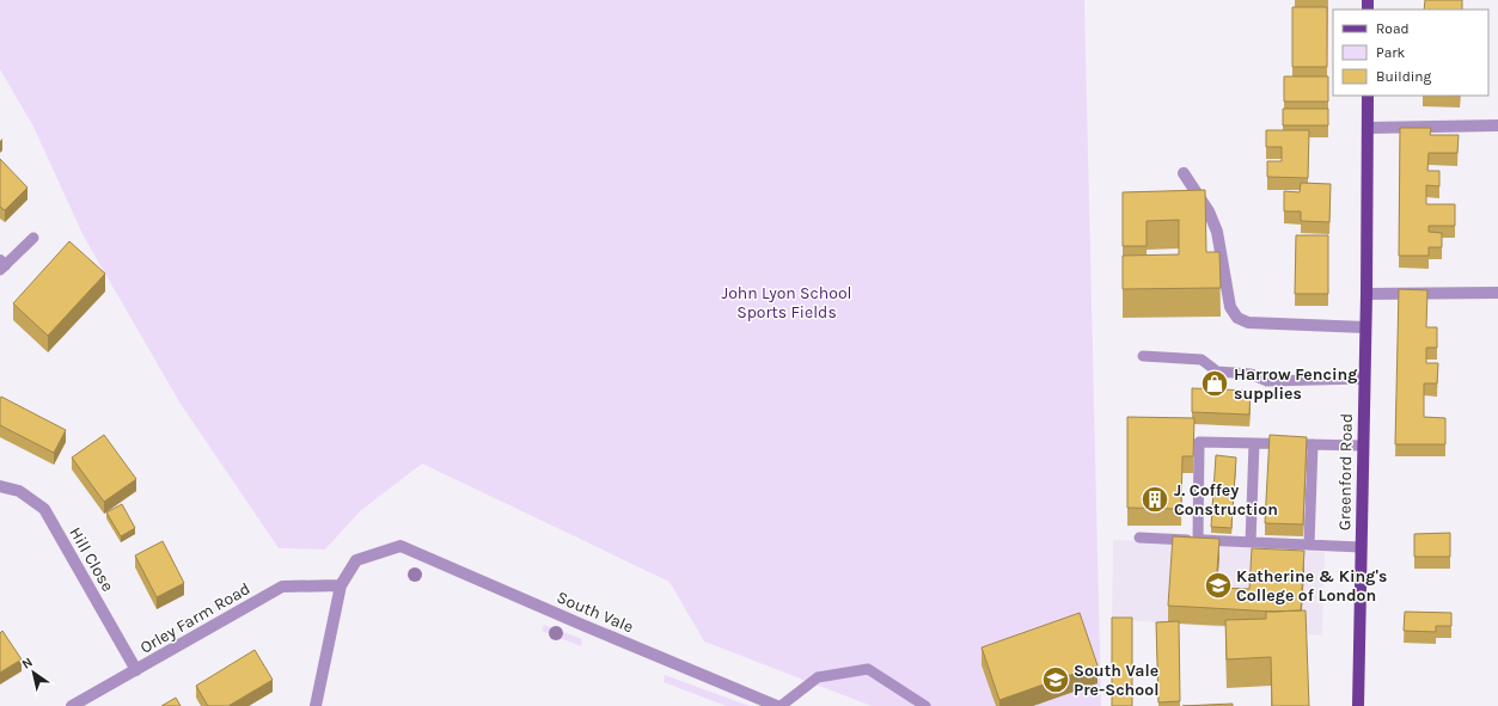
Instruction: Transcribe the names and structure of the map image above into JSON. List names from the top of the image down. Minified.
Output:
{"streets":{"main road":["Greenford Road"],"street":["Hill Close","South Vale","Orley Farm Road"]},"crossings":[["Hill Close","Orley Farm Road"],["South Vale","Orley Farm Road"]],"parks":["John Lyon School Sports Fields"],"places":{"shop":["Harrow Fencing supplies"],"building":["J. Coffey Construction"],"school or university":["Katherine & King's College of London","South Vale Pre-School"]},"legend":["Road","Park","Building"],"north":"top left"}
